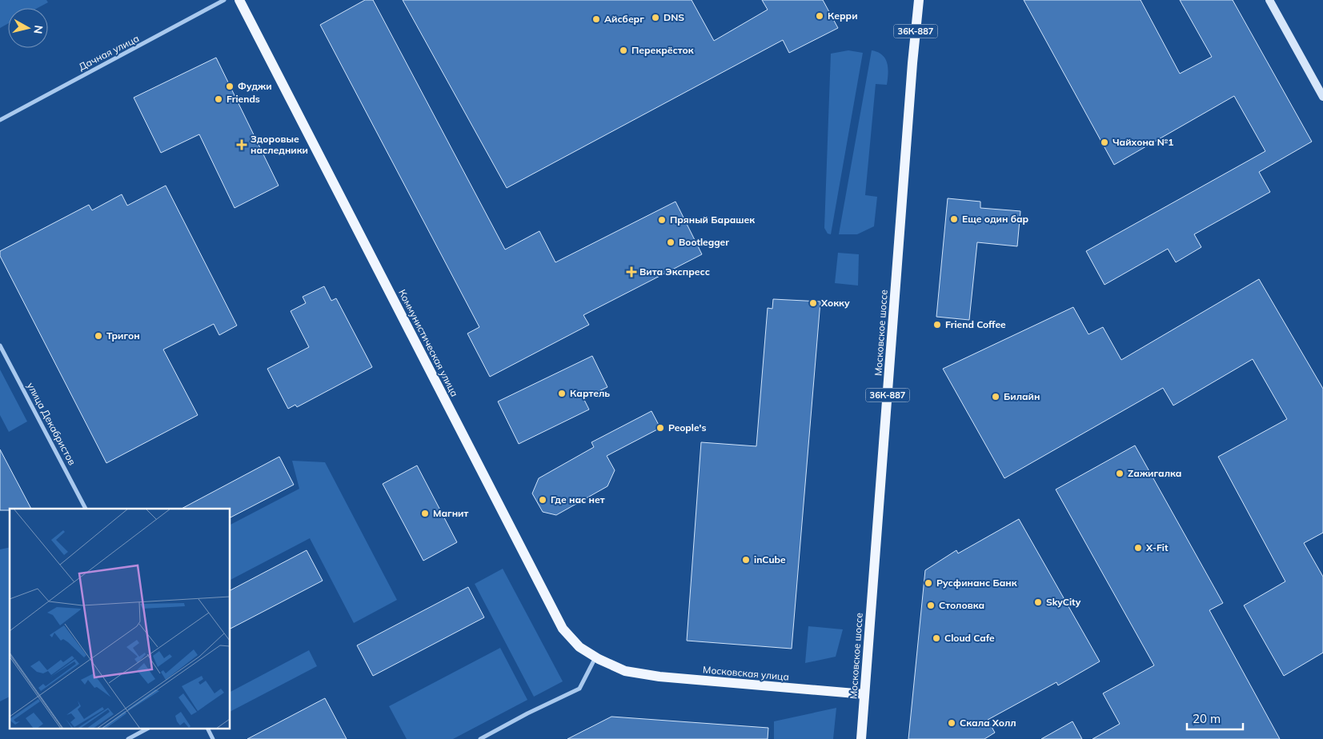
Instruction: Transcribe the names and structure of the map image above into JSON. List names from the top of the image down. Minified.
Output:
{"streets":{"main road":["36К-887","Московское шоссе","Коммунистическая улица","Московская улица"],"street":["Дачная улица","улица Декабристов"]},"crossings":[["Московское шоссе","Московская улица"],["Коммунистическая улица","Московская улица"]],"places":{"other":["Керри","DNS","Айсберг","Перекрёсток","Фуджи","Friends","Чайхона №1","Еще один бар","Пряный Барашек","Bootlegger","Хокку","Friend Coffee","Тригон","Картель","Билайн","People's","Zажигалка","Где нас нет","Магнит","X-Fit","inCube","Русфинанс Банк","SkyCity","Столовка","Cloud Cafe","Скала Холл"],"health":["Здоровые наследники","Вита Экспресс"]},"scale_bar":"20 m","north":"right"}
